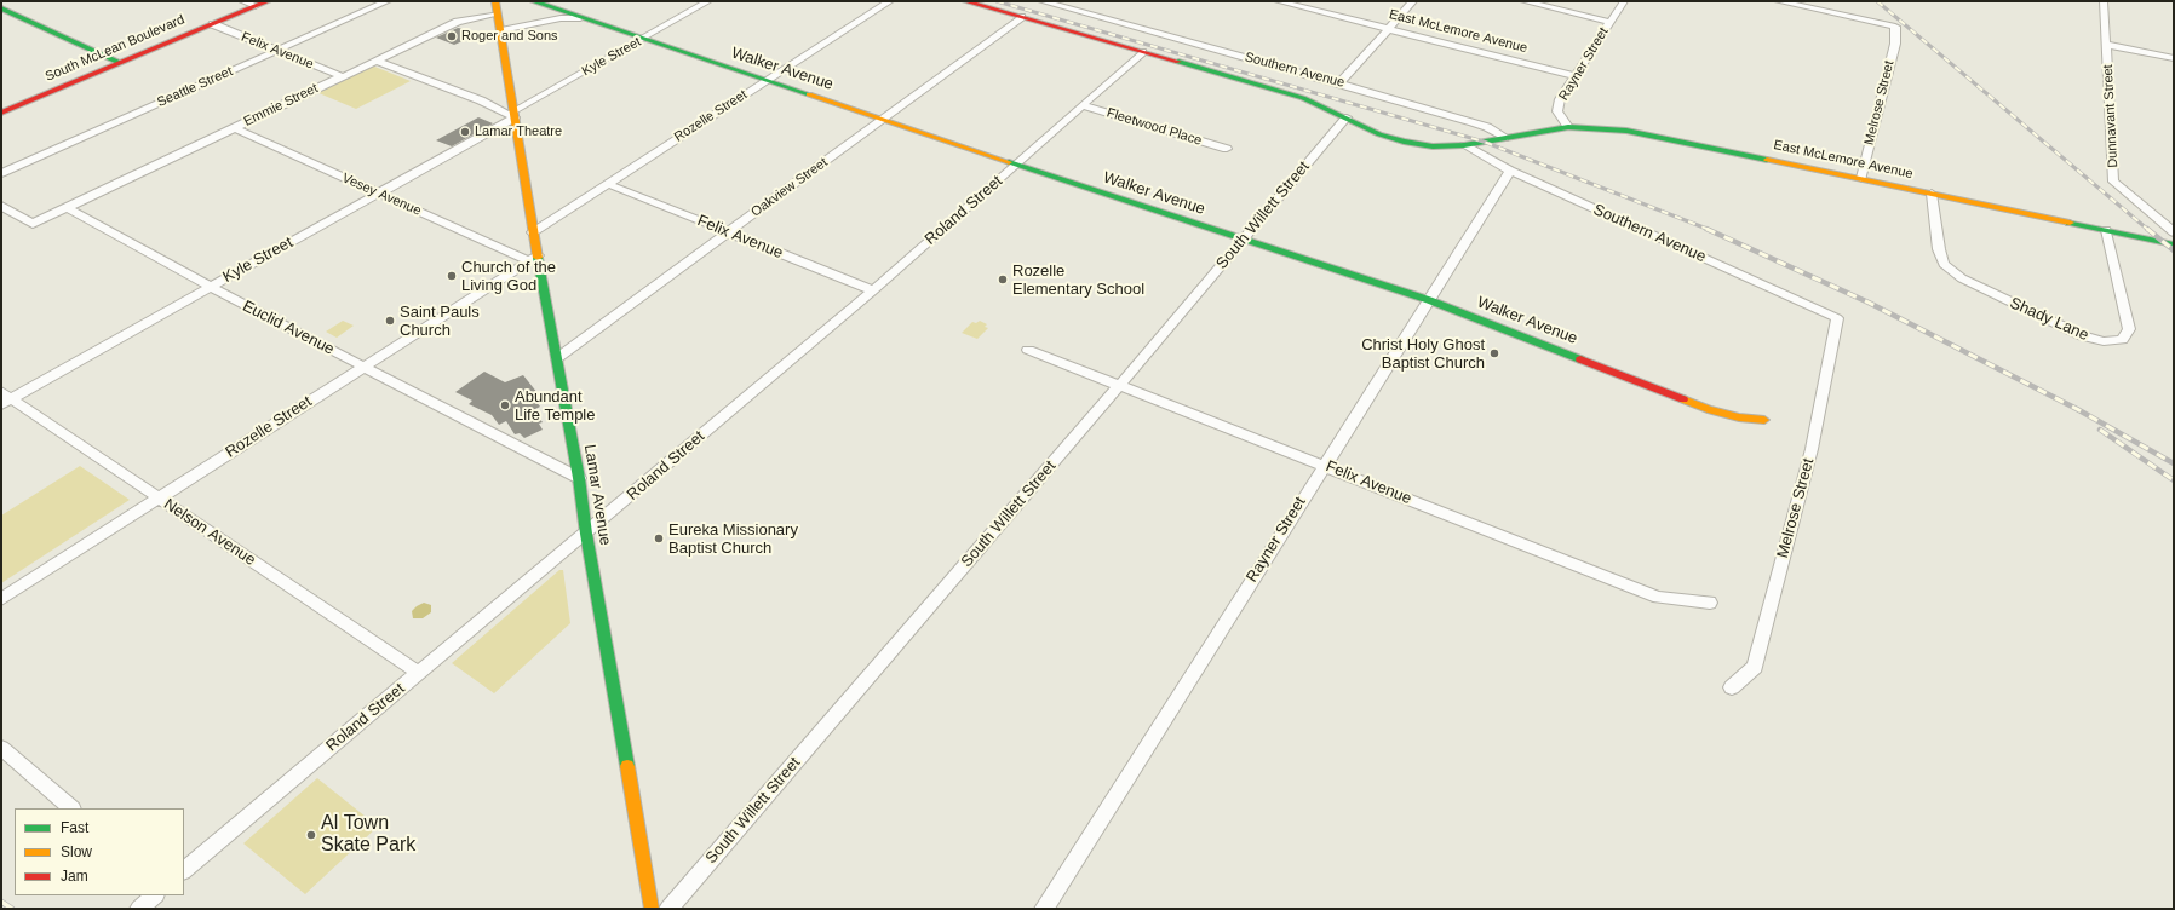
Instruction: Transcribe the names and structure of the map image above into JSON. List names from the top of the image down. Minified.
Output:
{"streets":{"main road":["East McLemore Avenue","South McLean Boulevard","Walker Avenue","Southern Avenue","Lamar Avenue"],"street":["Felix Avenue","Kyle Street","Rayner Street","Seattle Street","Melrose Street","Emmie Street","Rozelle Street","Dunnavant Street","Fleetwood Place","Oakview Street","Vesey Avenue","Roland Street","South Willett Street","Shady Lane","Euclid Avenue","Nelson Avenue"]},"crossings":[["East McLemore Avenue","Rayner Street"],["East McLemore Avenue","Southern Avenue"],["East McLemore Avenue","Melrose Street"],["East McLemore Avenue","Shady Lane"],["South McLean Boulevard","Felix Avenue"],["Felix Avenue","Rayner Street"],["Felix Avenue","Seattle Street"],["Felix Avenue","Emmie Street"],["Felix Avenue","Rozelle Street"],["Felix Avenue","Oakview Street"],["Felix Avenue","Roland Street"],["Felix Avenue","South Willett Street"],["Kyle Street","Walker Avenue"],["Kyle Street","Vesey Avenue"],["Kyle Street","Euclid Avenue"],["Kyle Street","Lamar Avenue"],["Kyle Street","Nelson Avenue"],["Rayner Street","Walker Avenue"],["Rayner Street","Southern Avenue"],["Walker Avenue","Rozelle Street"],["Walker Avenue","Oakview Street"],["Walker Avenue","Roland Street"],["Walker Avenue","South Willett Street"],["Southern Avenue","Melrose Street"],["Southern Avenue","Oakview Street"],["Southern Avenue","Roland Street"],["Southern Avenue","South Willett Street"],["Emmie Street","Vesey Avenue"],["Emmie Street","Euclid Avenue"],["Emmie Street","Lamar Avenue"],["Rozelle Street","Vesey Avenue"],["Rozelle Street","Euclid Avenue"],["Rozelle Street","Lamar Avenue"],["Rozelle Street","Nelson Avenue"],["Fleetwood Place","Roland Street"],["Oakview Street","Lamar Avenue"],["Vesey Avenue","Lamar Avenue"],["Roland Street","Lamar Avenue"],["Roland Street","Nelson Avenue"],["Euclid Avenue","Lamar Avenue"]],"places":["Roger and Sons","Lamar Theatre","Church of the Living God","Rozelle Elementary School","Saint Pauls Church","Christ Holy Ghost Baptist Church","Abundant Life Temple","Eureka Missionary Baptist Church","Al Town Skate Park"],"legend":["Fast","Slow","Jam"]}
